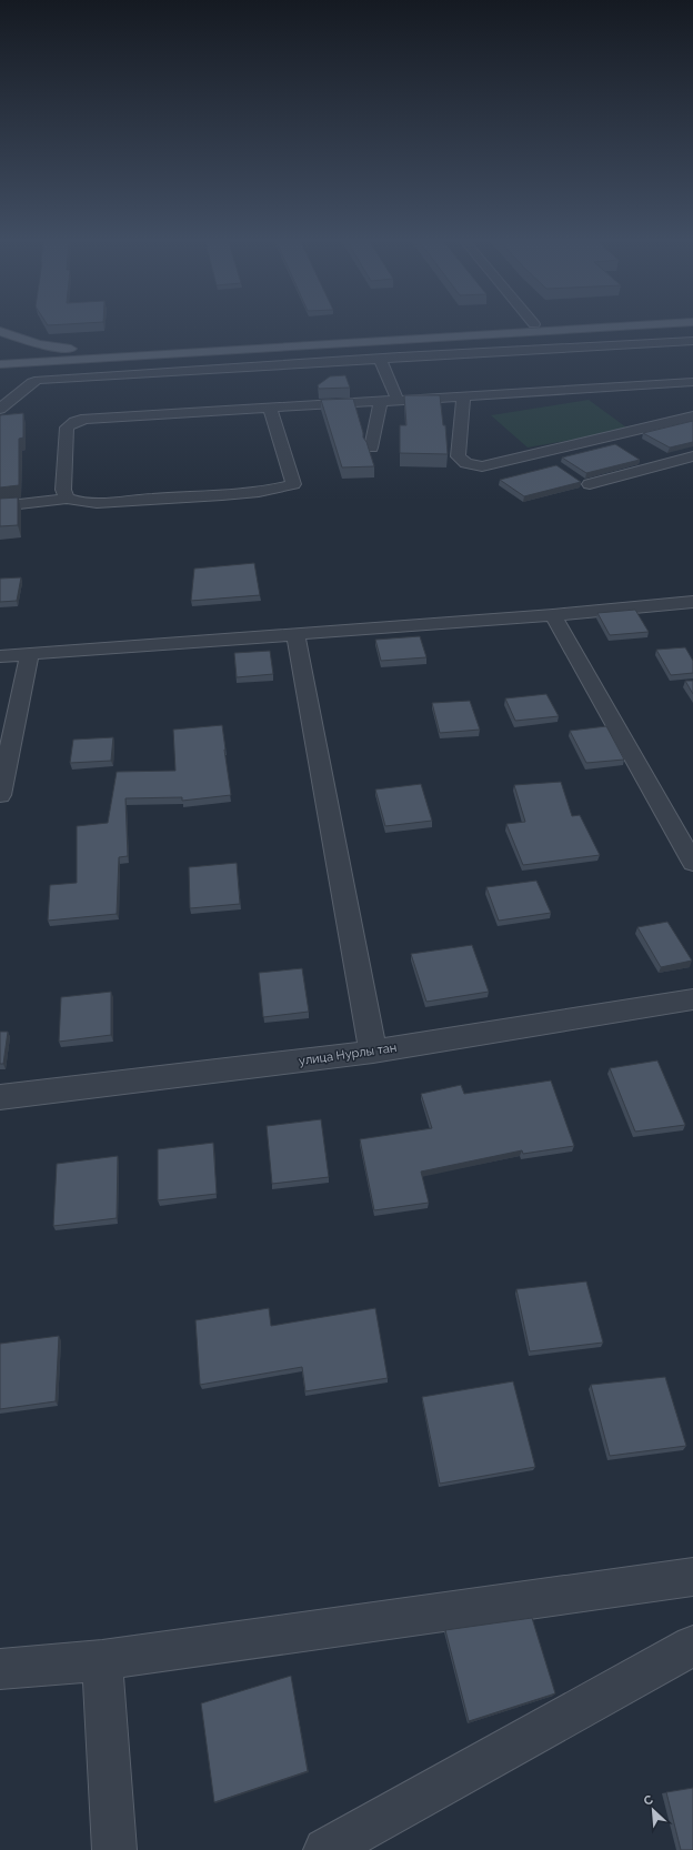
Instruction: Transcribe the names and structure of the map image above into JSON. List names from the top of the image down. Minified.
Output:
{"streets":{"street":["улица Нурлы тан"]},"north":"top left"}
